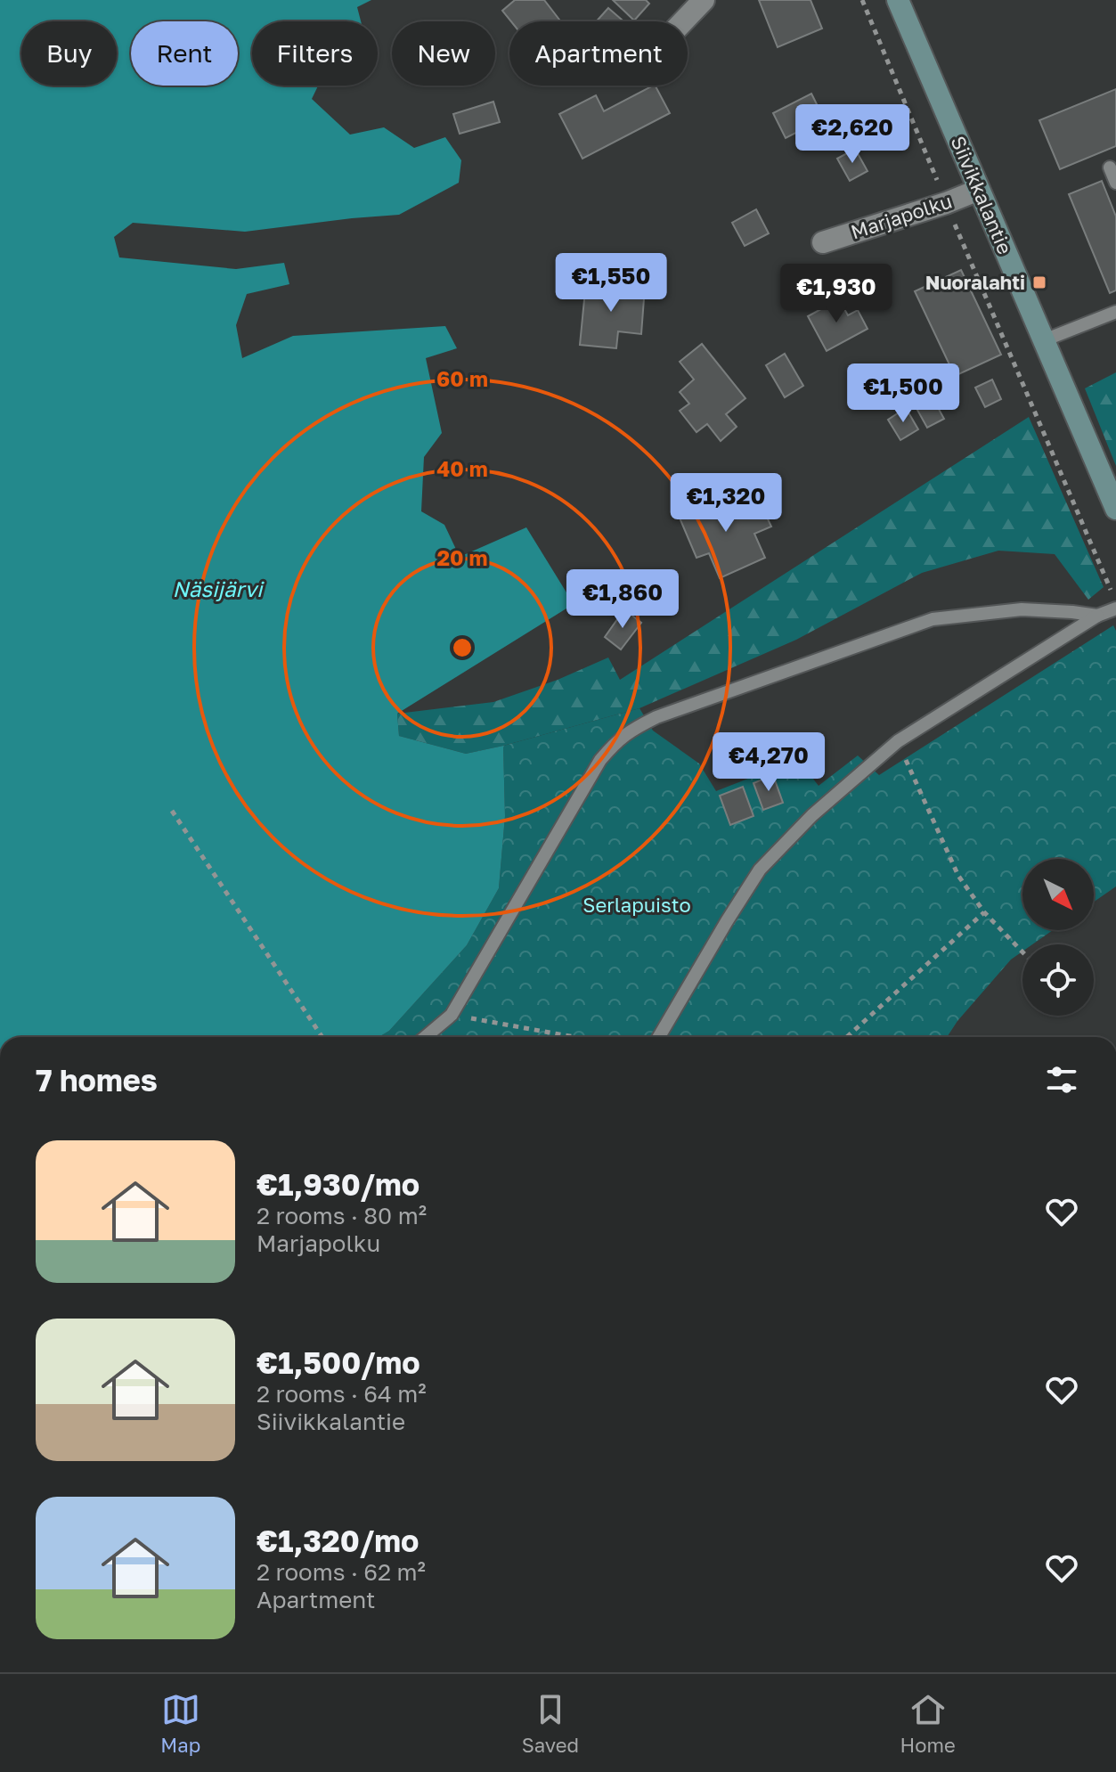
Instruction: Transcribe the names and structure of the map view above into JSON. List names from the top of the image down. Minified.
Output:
{"streets":{"main road":["Siivikkalantie"],"street":["Marjapolku"]},"crossings":[["Siivikkalantie","Marjapolku"]],"water":["Näsijärvi"],"parks":["Serlapuisto"],"places":{"transit":["Nuoralahti"]},"north":"bottom right","page":{"chip":["Buy","Rent","Filters","New","Apartment"],"price":["€2,620","€1,550","€1,930","€1,500","€1,320","€1,860","€4,270"],"heading":"7 homes","list":[{"name":"€1,930/mo","note":"2 rooms · 80 m² · Marjapolku"},{"name":"€1,500/mo","note":"2 rooms · 64 m² · Siivikkalantie"},{"name":"€1,320/mo","note":"2 rooms · 62 m² · Apartment"}],"tabs":["Map","Saved","Home"]},"rings":["60 m","40 m","20 m"]}
